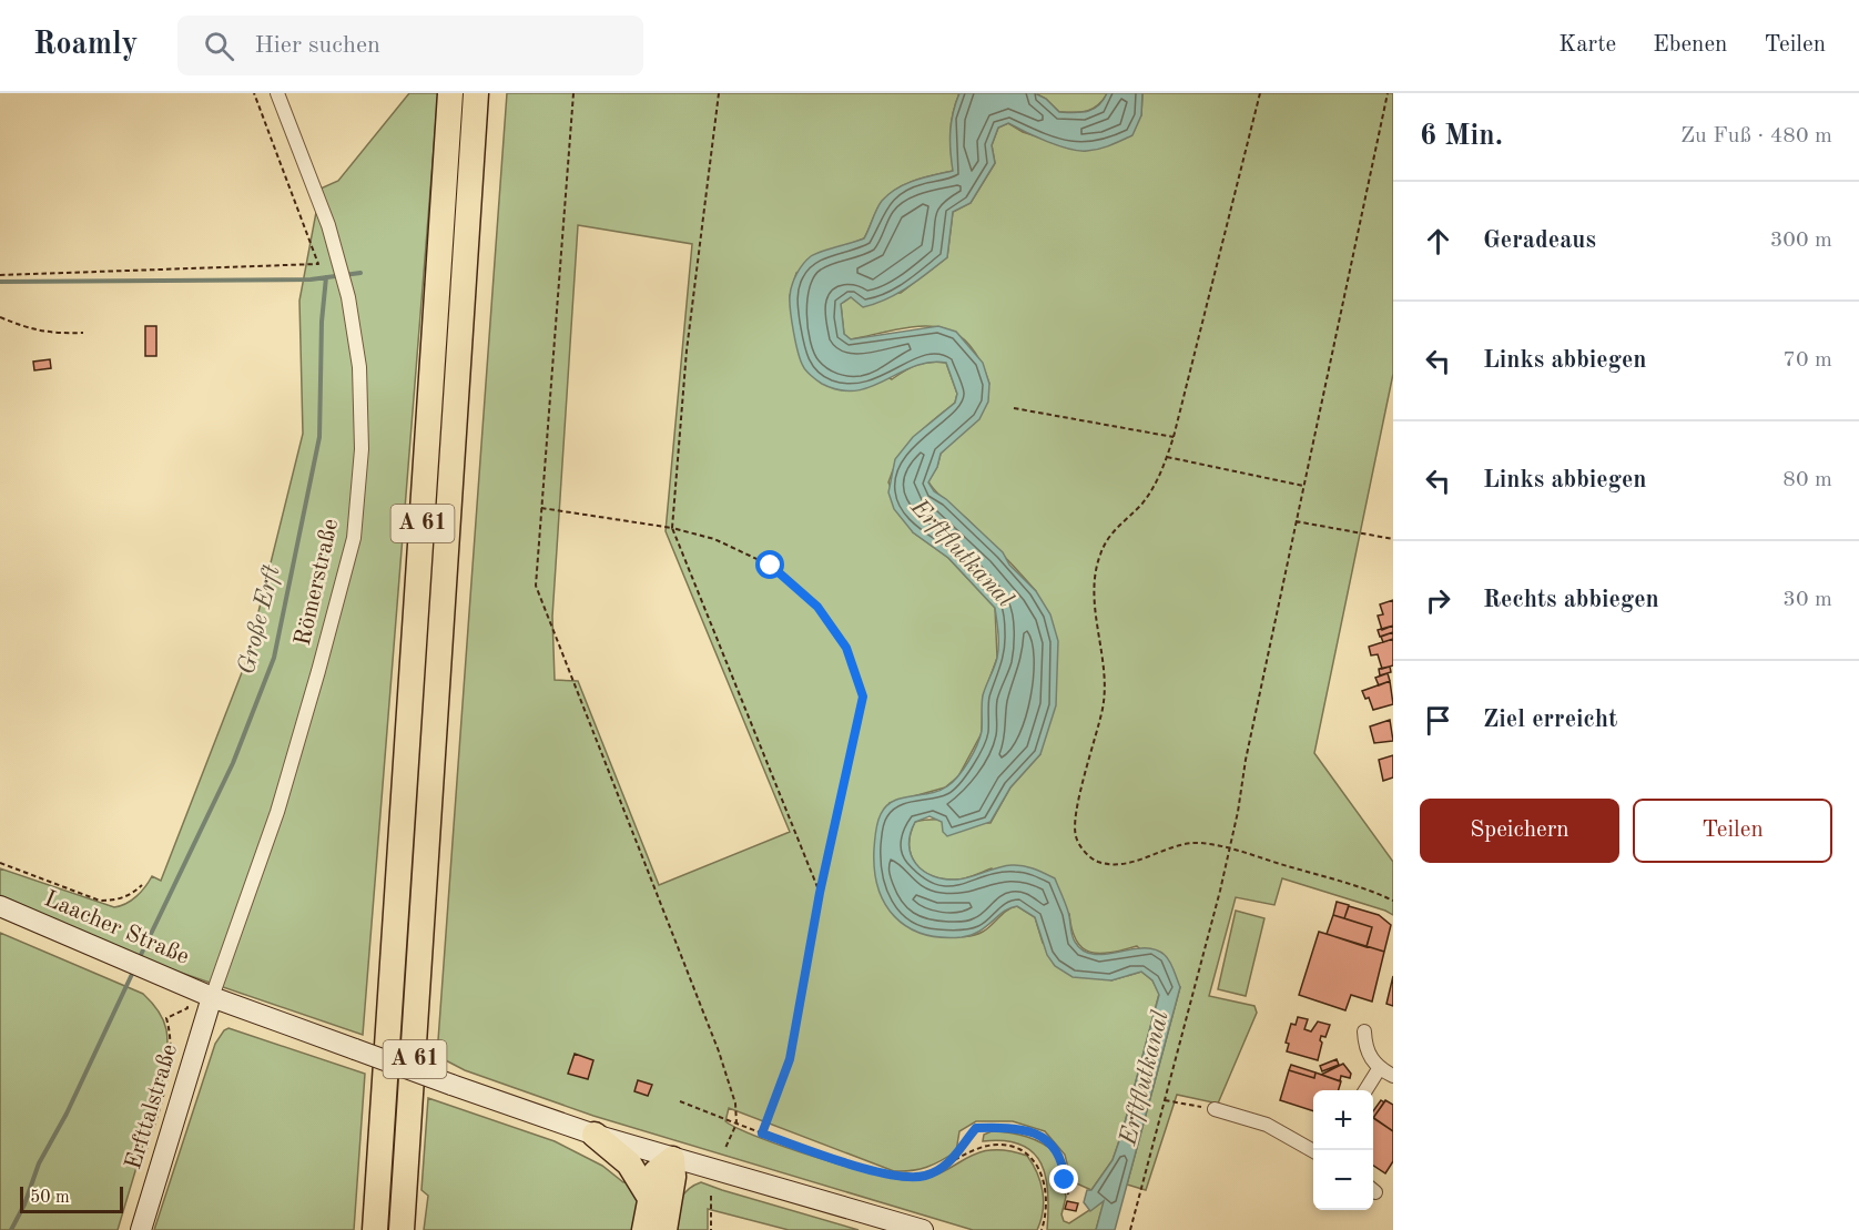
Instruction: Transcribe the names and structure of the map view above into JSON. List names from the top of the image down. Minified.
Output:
{"streets":{"highway":["A 61"],"main road":["Laacher Straße","Erfttalstraße"],"street":["Römerstraße"]},"crossings":[["Römerstraße","Laacher Straße"],["Römerstraße","Erfttalstraße"],["Laacher Straße","Erfttalstraße"]],"water":["Erftflutkanal","Große Erft"],"scale_bar":"50 m","page":{"header":"Roamly","search":"Hier suchen","nav":["Karte","Ebenen","Teilen"],"heading":["6 Min.","Zu Fuß · 480 m"],"list":[["Geradeaus","300 m"],["Links abbiegen","70 m"],["Links abbiegen","80 m"],["Rechts abbiegen","30 m"],"Ziel erreicht"],"buttons":["Speichern","Teilen"],"map_buttons":["+","−"],"scale":"50 m"}}
